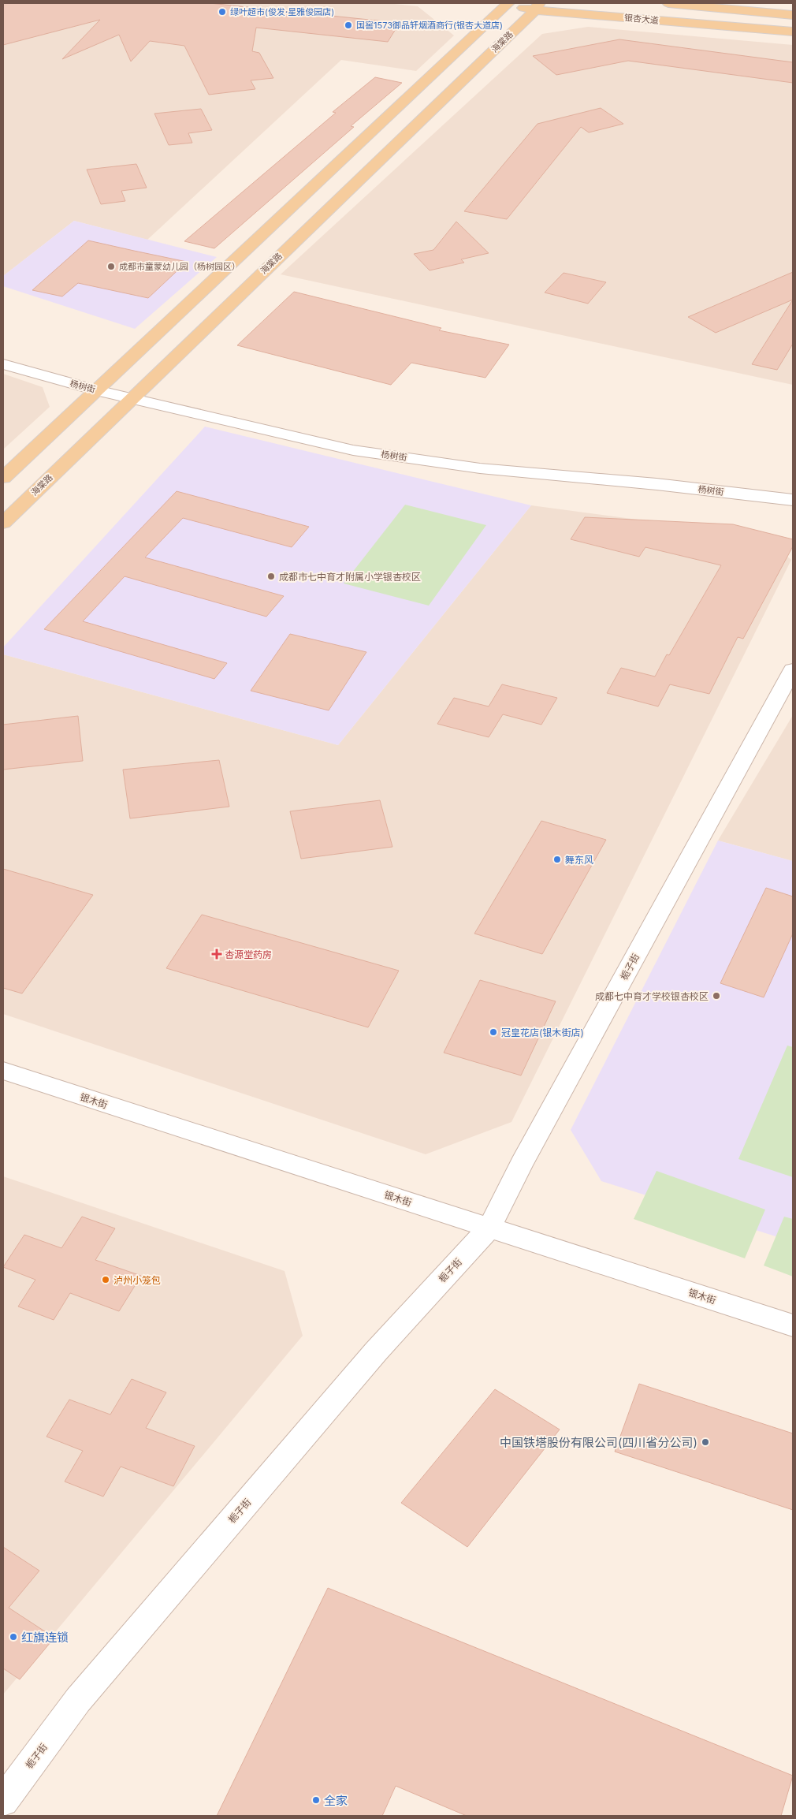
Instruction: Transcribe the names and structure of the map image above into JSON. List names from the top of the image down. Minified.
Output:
{"streets":{"main road":["银杏大道","海棠路"],"street":["杨树街","栀子街","银木街"]},"crossings":[["银杏大道","海棠路"],["海棠路","杨树街"],["栀子街","银木街"]],"places":{"other":["绿叶超市(俊发·星雅俊园店)","国窖1573御品轩烟酒商行(银杏大道店)","成都市童蒙幼儿园（杨树园区）","成都市七中育才附属小学银杏校区","舞东风","成都七中育才学校银杏校区","冠皇花店(银木街店)","泸州小笼包","中国铁塔股份有限公司(四川省分公司)","红旗连锁","全家"],"health":["杏源堂药房"]}}
